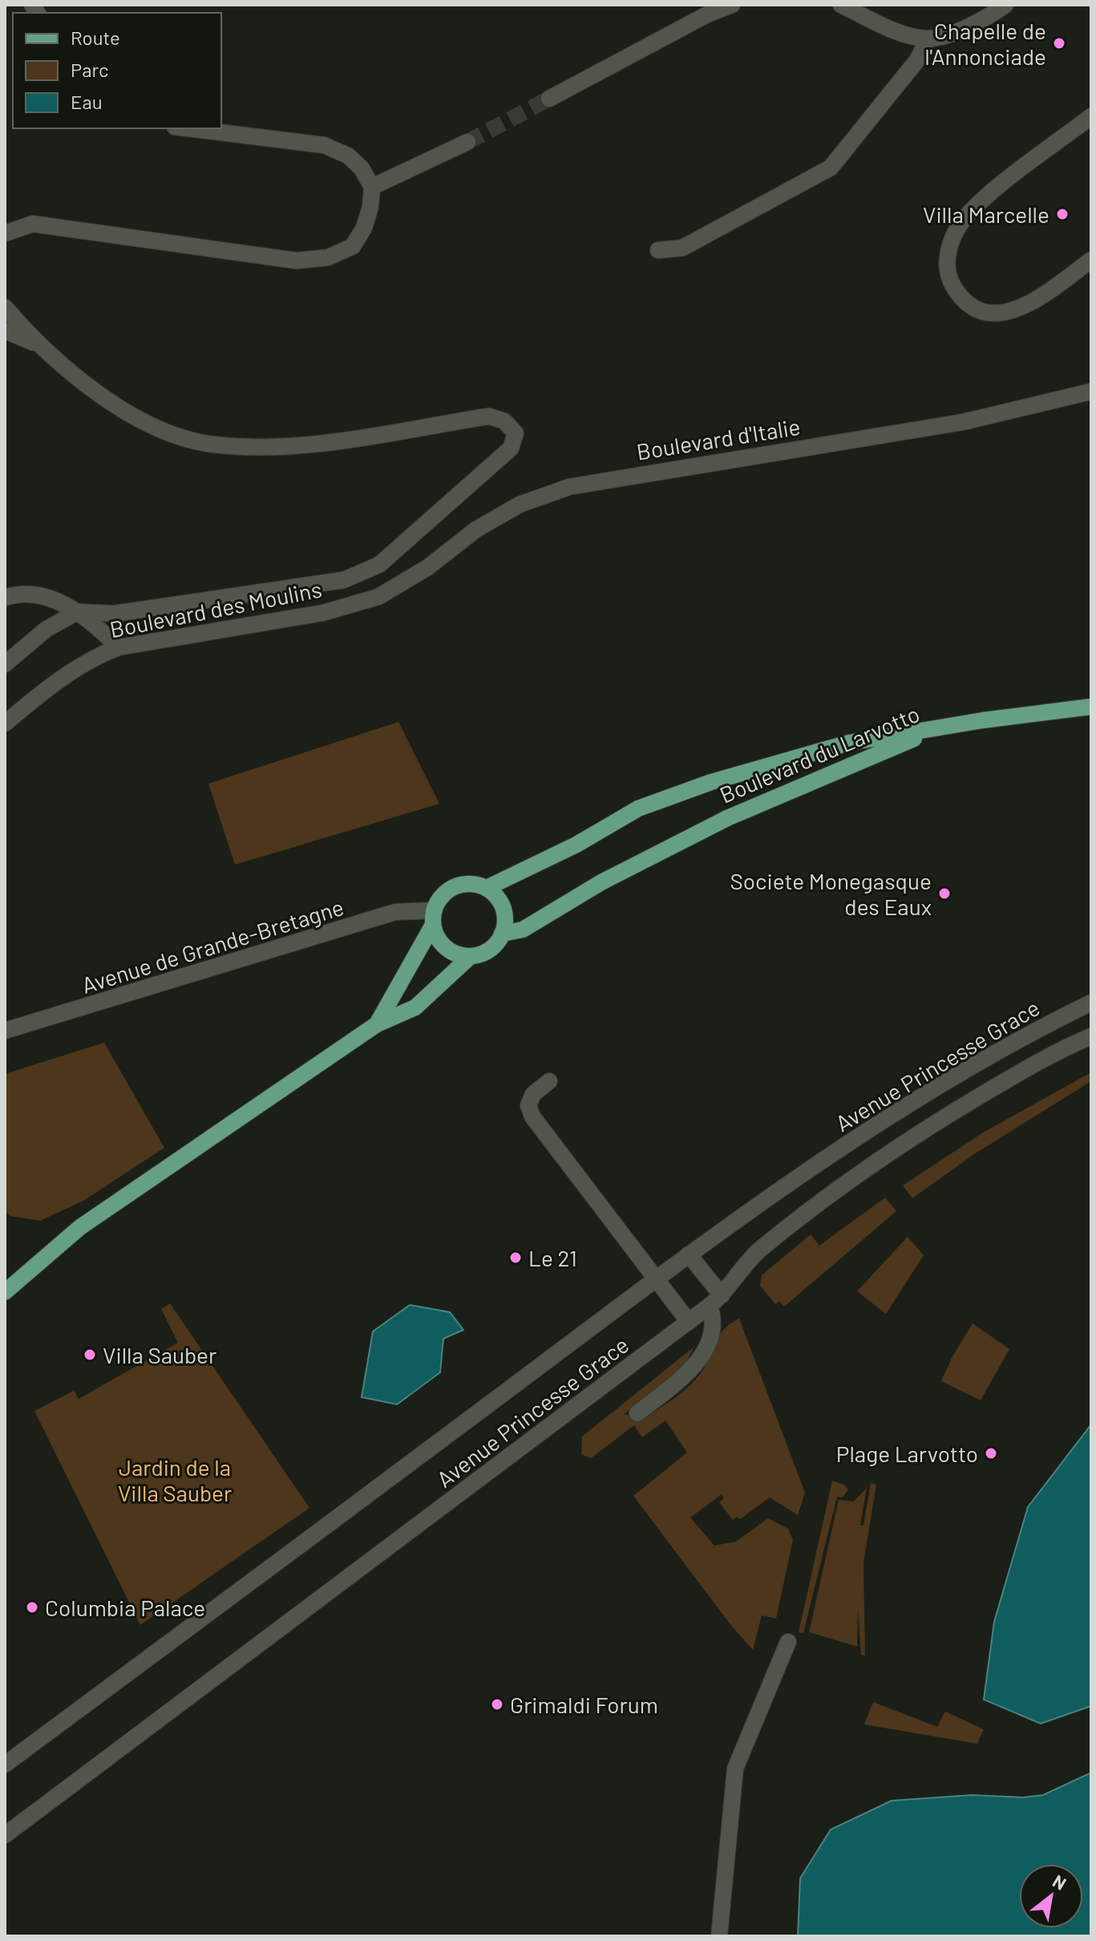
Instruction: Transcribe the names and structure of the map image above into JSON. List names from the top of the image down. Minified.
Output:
{"streets":{"main road":["Boulevard du Larvotto"],"street":["Boulevard d'Italie","Boulevard des Moulins","Avenue de Grande-Bretagne","Avenue Princesse Grace"]},"crossings":[["Boulevard d'Italie","Boulevard des Moulins"],["Boulevard du Larvotto","Avenue de Grande-Bretagne"]],"parks":["Jardin de la Villa Sauber"],"places":["Chapelle de l'Annonciade","Villa Marcelle","Societe Monegasque des Eaux","Le 21","Villa Sauber","Plage Larvotto","Columbia Palace","Grimaldi Forum"],"legend":["Route","Parc","Eau"],"north":"top right"}
